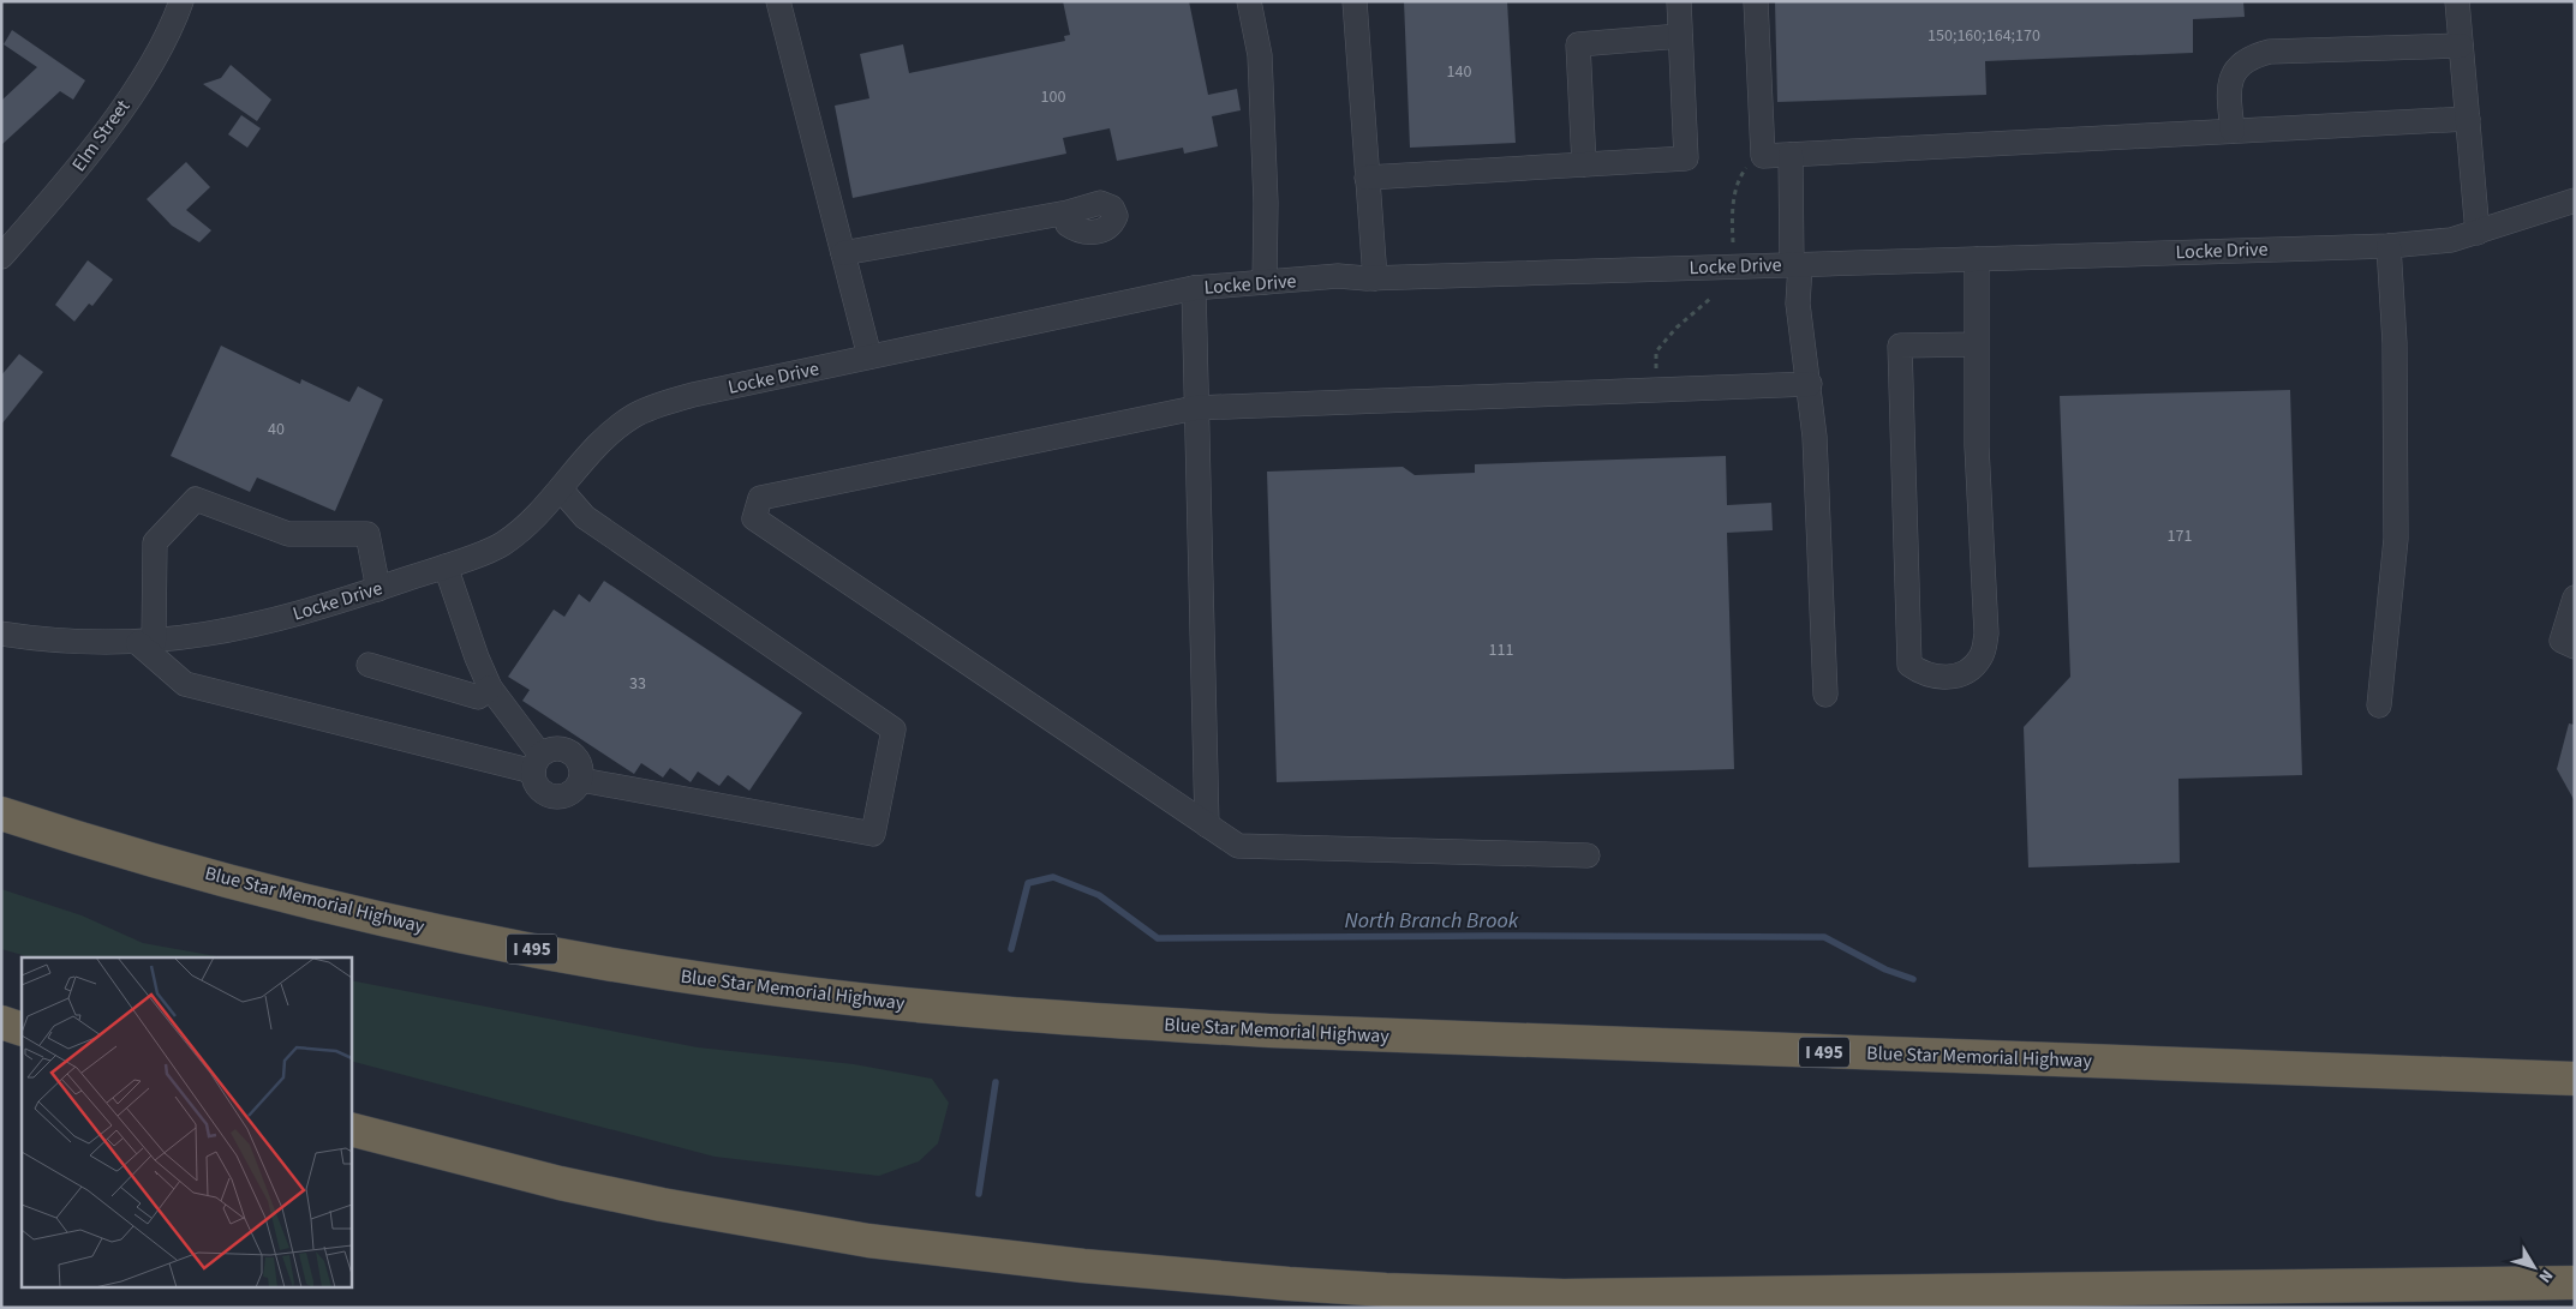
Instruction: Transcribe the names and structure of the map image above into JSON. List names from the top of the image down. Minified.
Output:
{"streets":{"highway":["Blue Star Memorial Highway","I 495"],"street":["Elm Street","Locke Drive"]},"water":["North Branch Brook"],"house_numbers":["150;160;164;170","140","100","40","171","111","33"],"north":"bottom right"}
